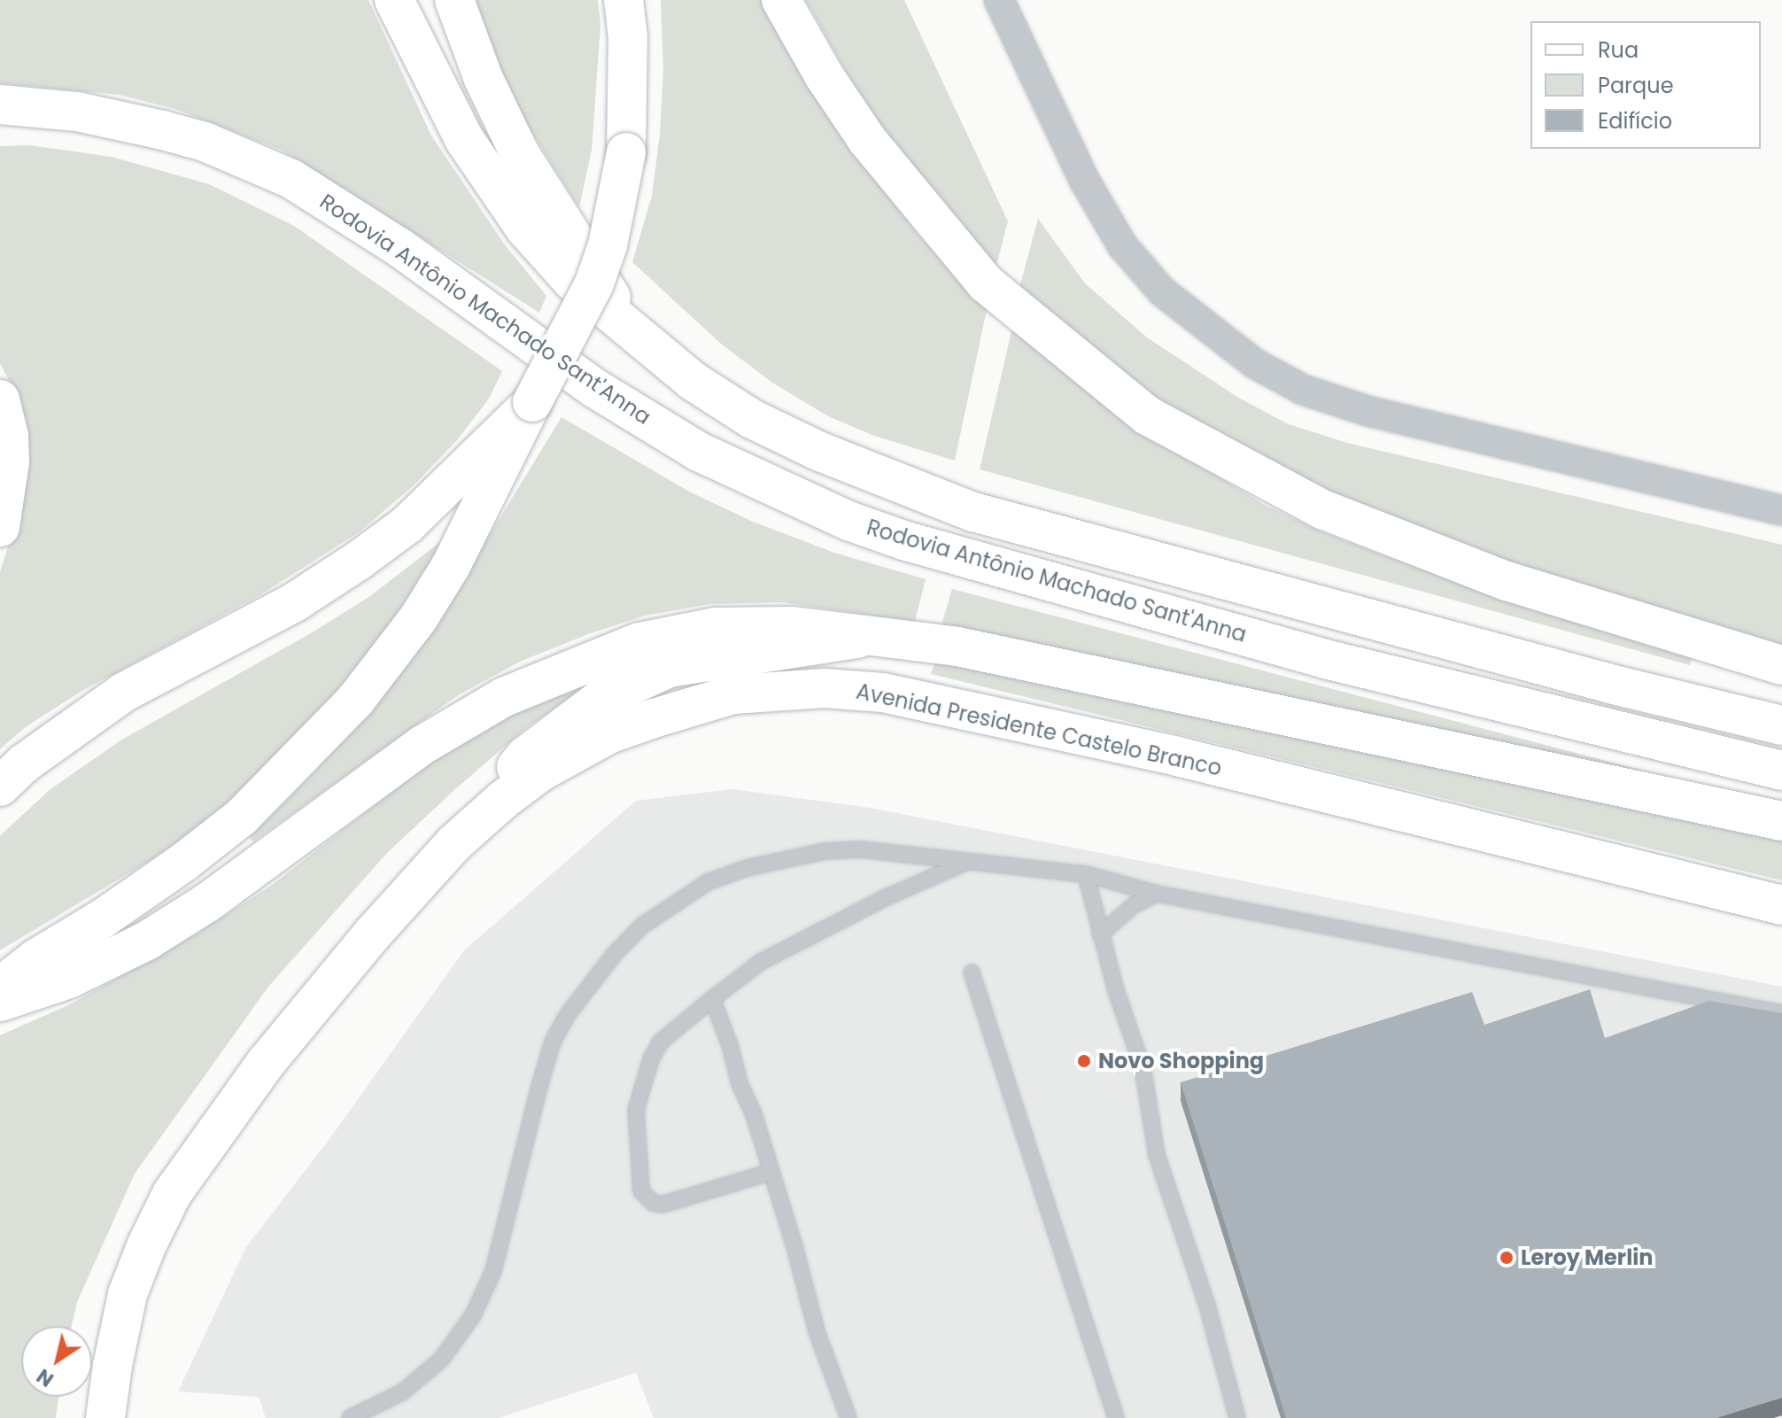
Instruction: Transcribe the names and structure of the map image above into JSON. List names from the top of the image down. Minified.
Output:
{"streets":{"main road":["Rodovia Antônio Machado Sant'Anna","Avenida Presidente Castelo Branco"]},"places":["Novo Shopping","Leroy Merlin"],"legend":["Rua","Parque","Edifício"],"north":"bottom left"}
